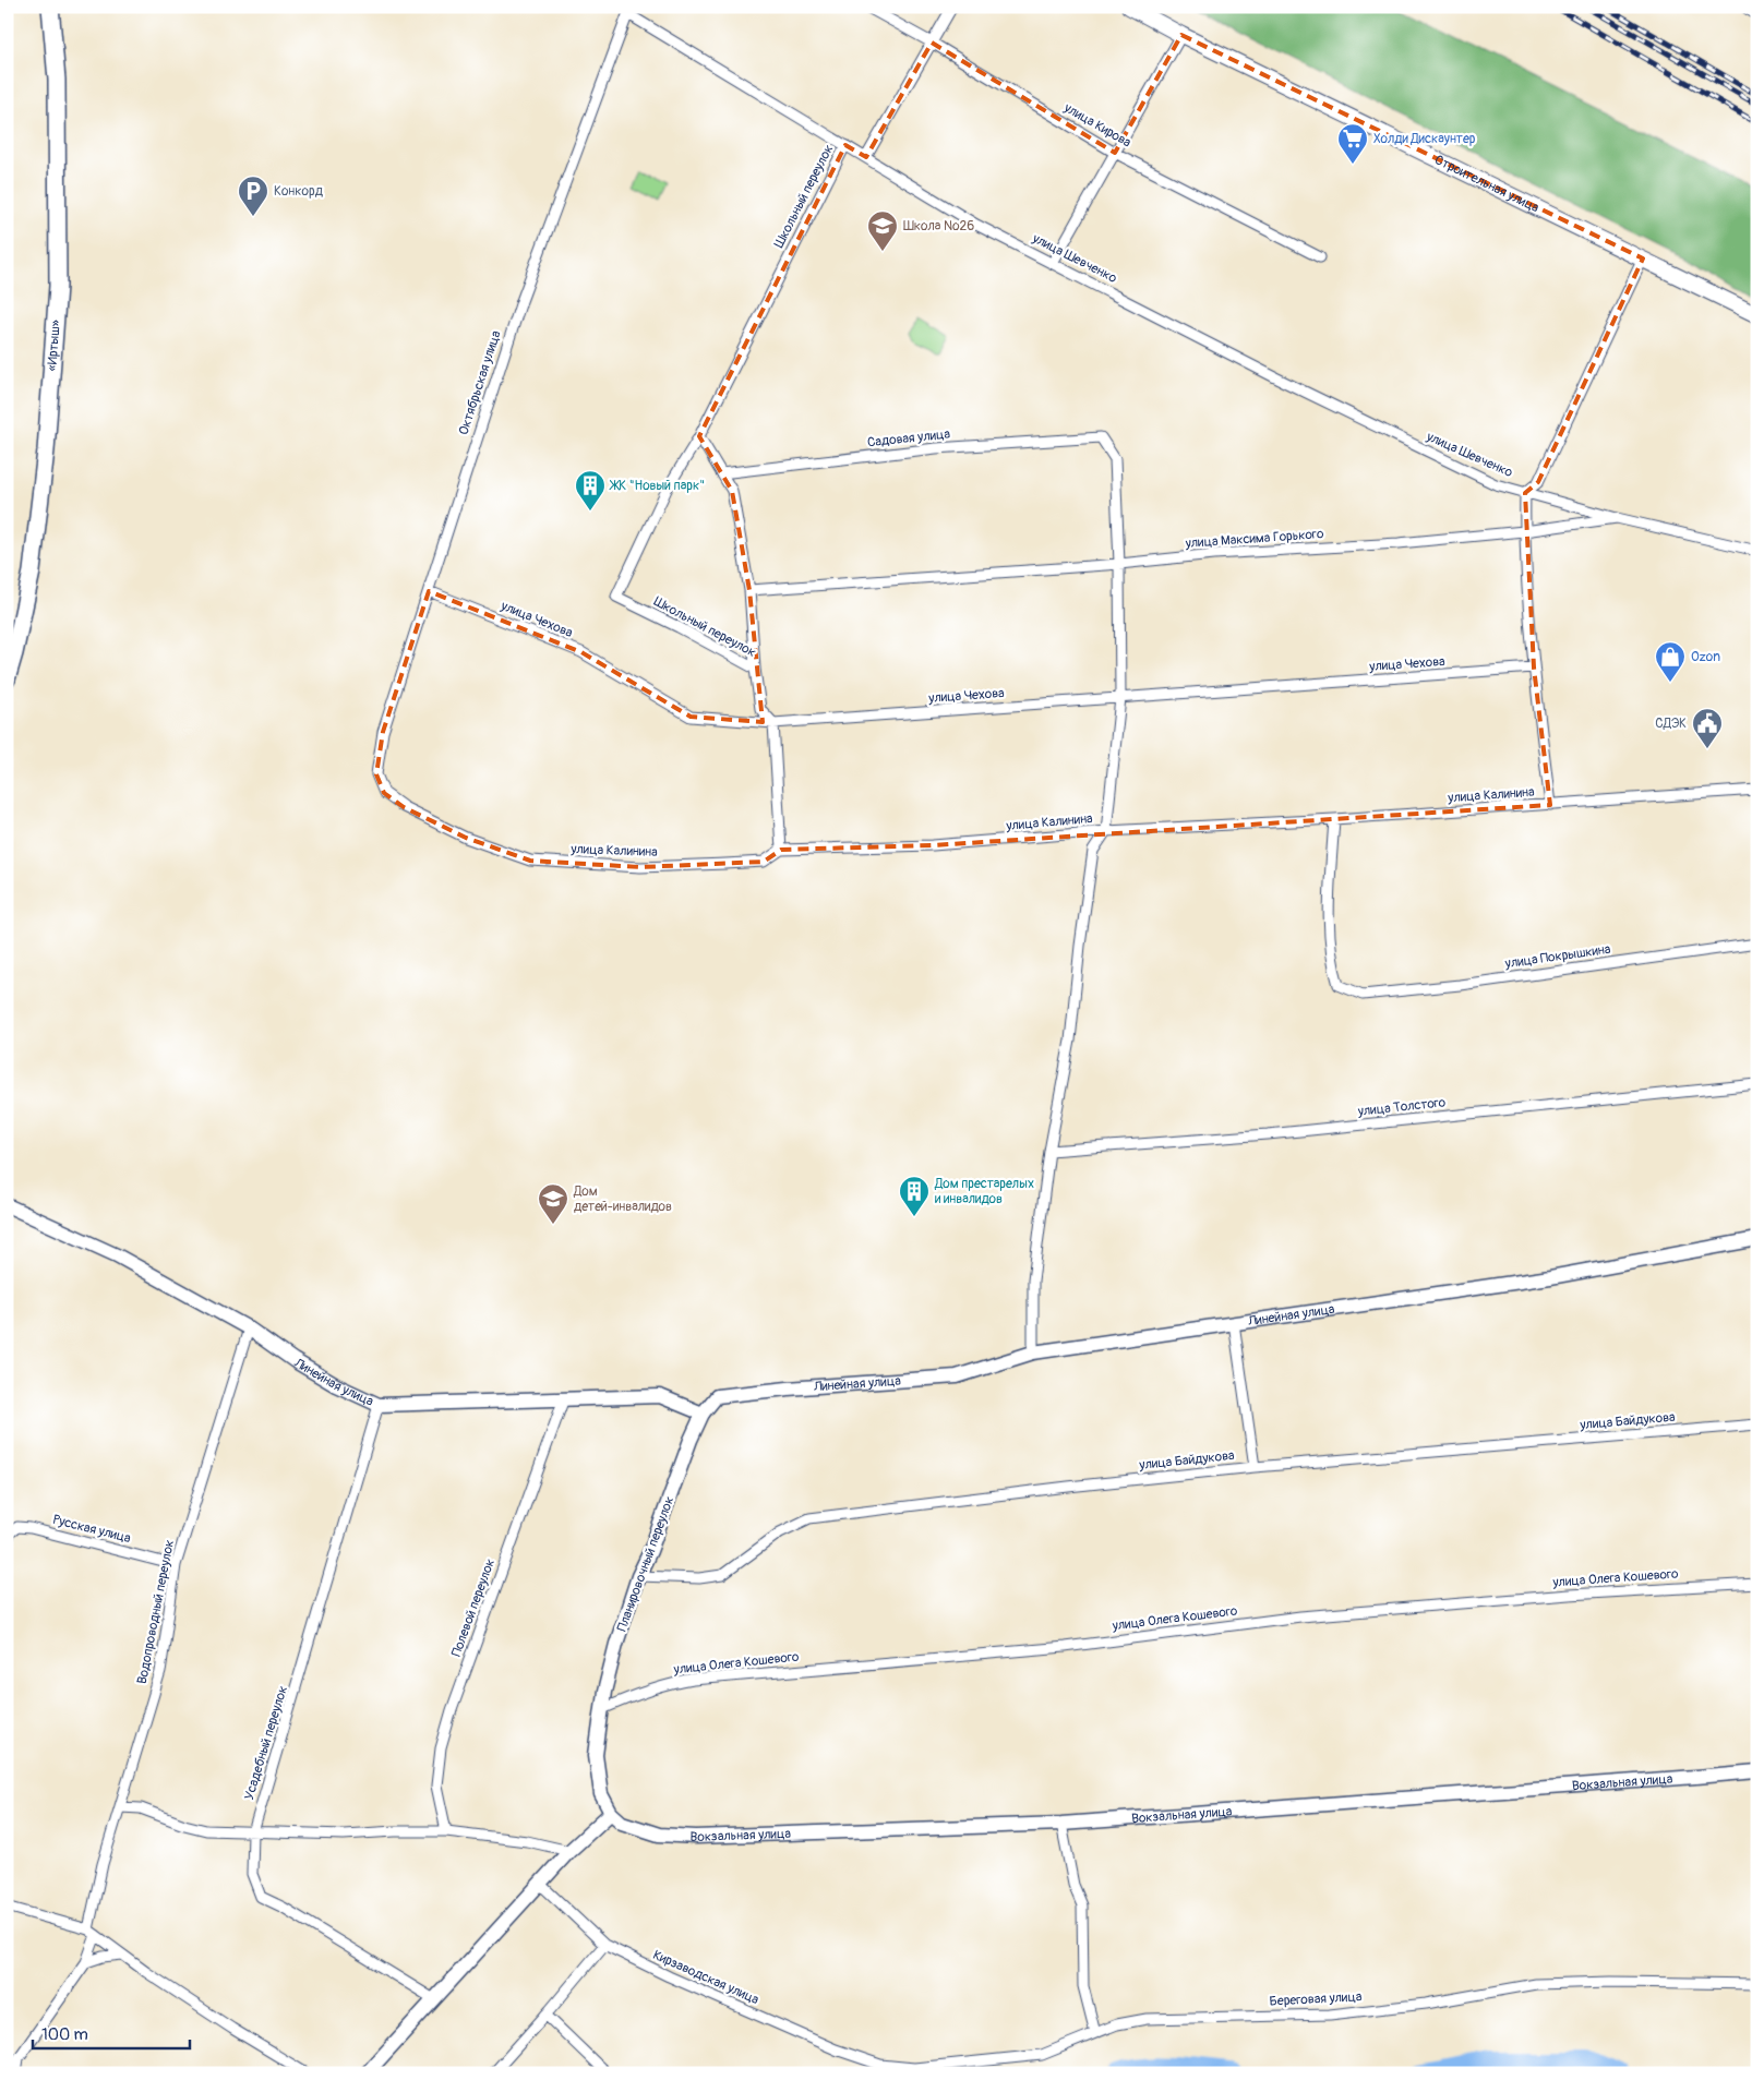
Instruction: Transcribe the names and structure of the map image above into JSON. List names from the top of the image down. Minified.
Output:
{"streets":{"highway":["«Иртыш»"],"main road":["Строительная улица"],"street":["улица Кирова","Школьный переулок","улица Шевченко","Октябрьская улица","Садовая улица","улица Максима Горького","улица Чехова","улица Калинина","улица Покрышкина","улица Толстого","Линейная улица","улица Байдукова","Русская улица","Планировочный переулок","улица Олега Кошевого","Полевой переулок","Водопроводный переулок","Усадебный переулок","Вокзальная улица","Кирзаводская улица","Береговая улица"]},"crossings":[["Школьный переулок","улица Шевченко"],["Школьный переулок","Садовая улица"],["Школьный переулок","улица Максима Горького"],["улица Шевченко","Октябрьская улица"],["улица Шевченко","улица Максима Горького"],["Октябрьская улица","улица Чехова"],["Октябрьская улица","улица Калинина"],["Садовая улица","улица Максима Горького"],["улица Калинина","улица Покрышкина"],["Линейная улица","Планировочный переулок"],["Линейная улица","Полевой переулок"],["Линейная улица","Водопроводный переулок"],["Линейная улица","Усадебный переулок"],["улица Байдукова","Планировочный переулок"],["Русская улица","Водопроводный переулок"],["Планировочный переулок","улица Олега Кошевого"],["Планировочный переулок","Вокзальная улица"],["Кирзаводская улица","Береговая улица"]],"places":{"supermarket":["Холди Дискаунтер"],"parking":["Конкорд"],"school or university":["Школа №26","Дом детей-инвалидов"],"building":["ЖК \"Новый парк\"","Дом престарелых и инвалидов"],"shop":["Ozon"],"public building":["СДЭК"]},"scale_bar":"100 m"}
